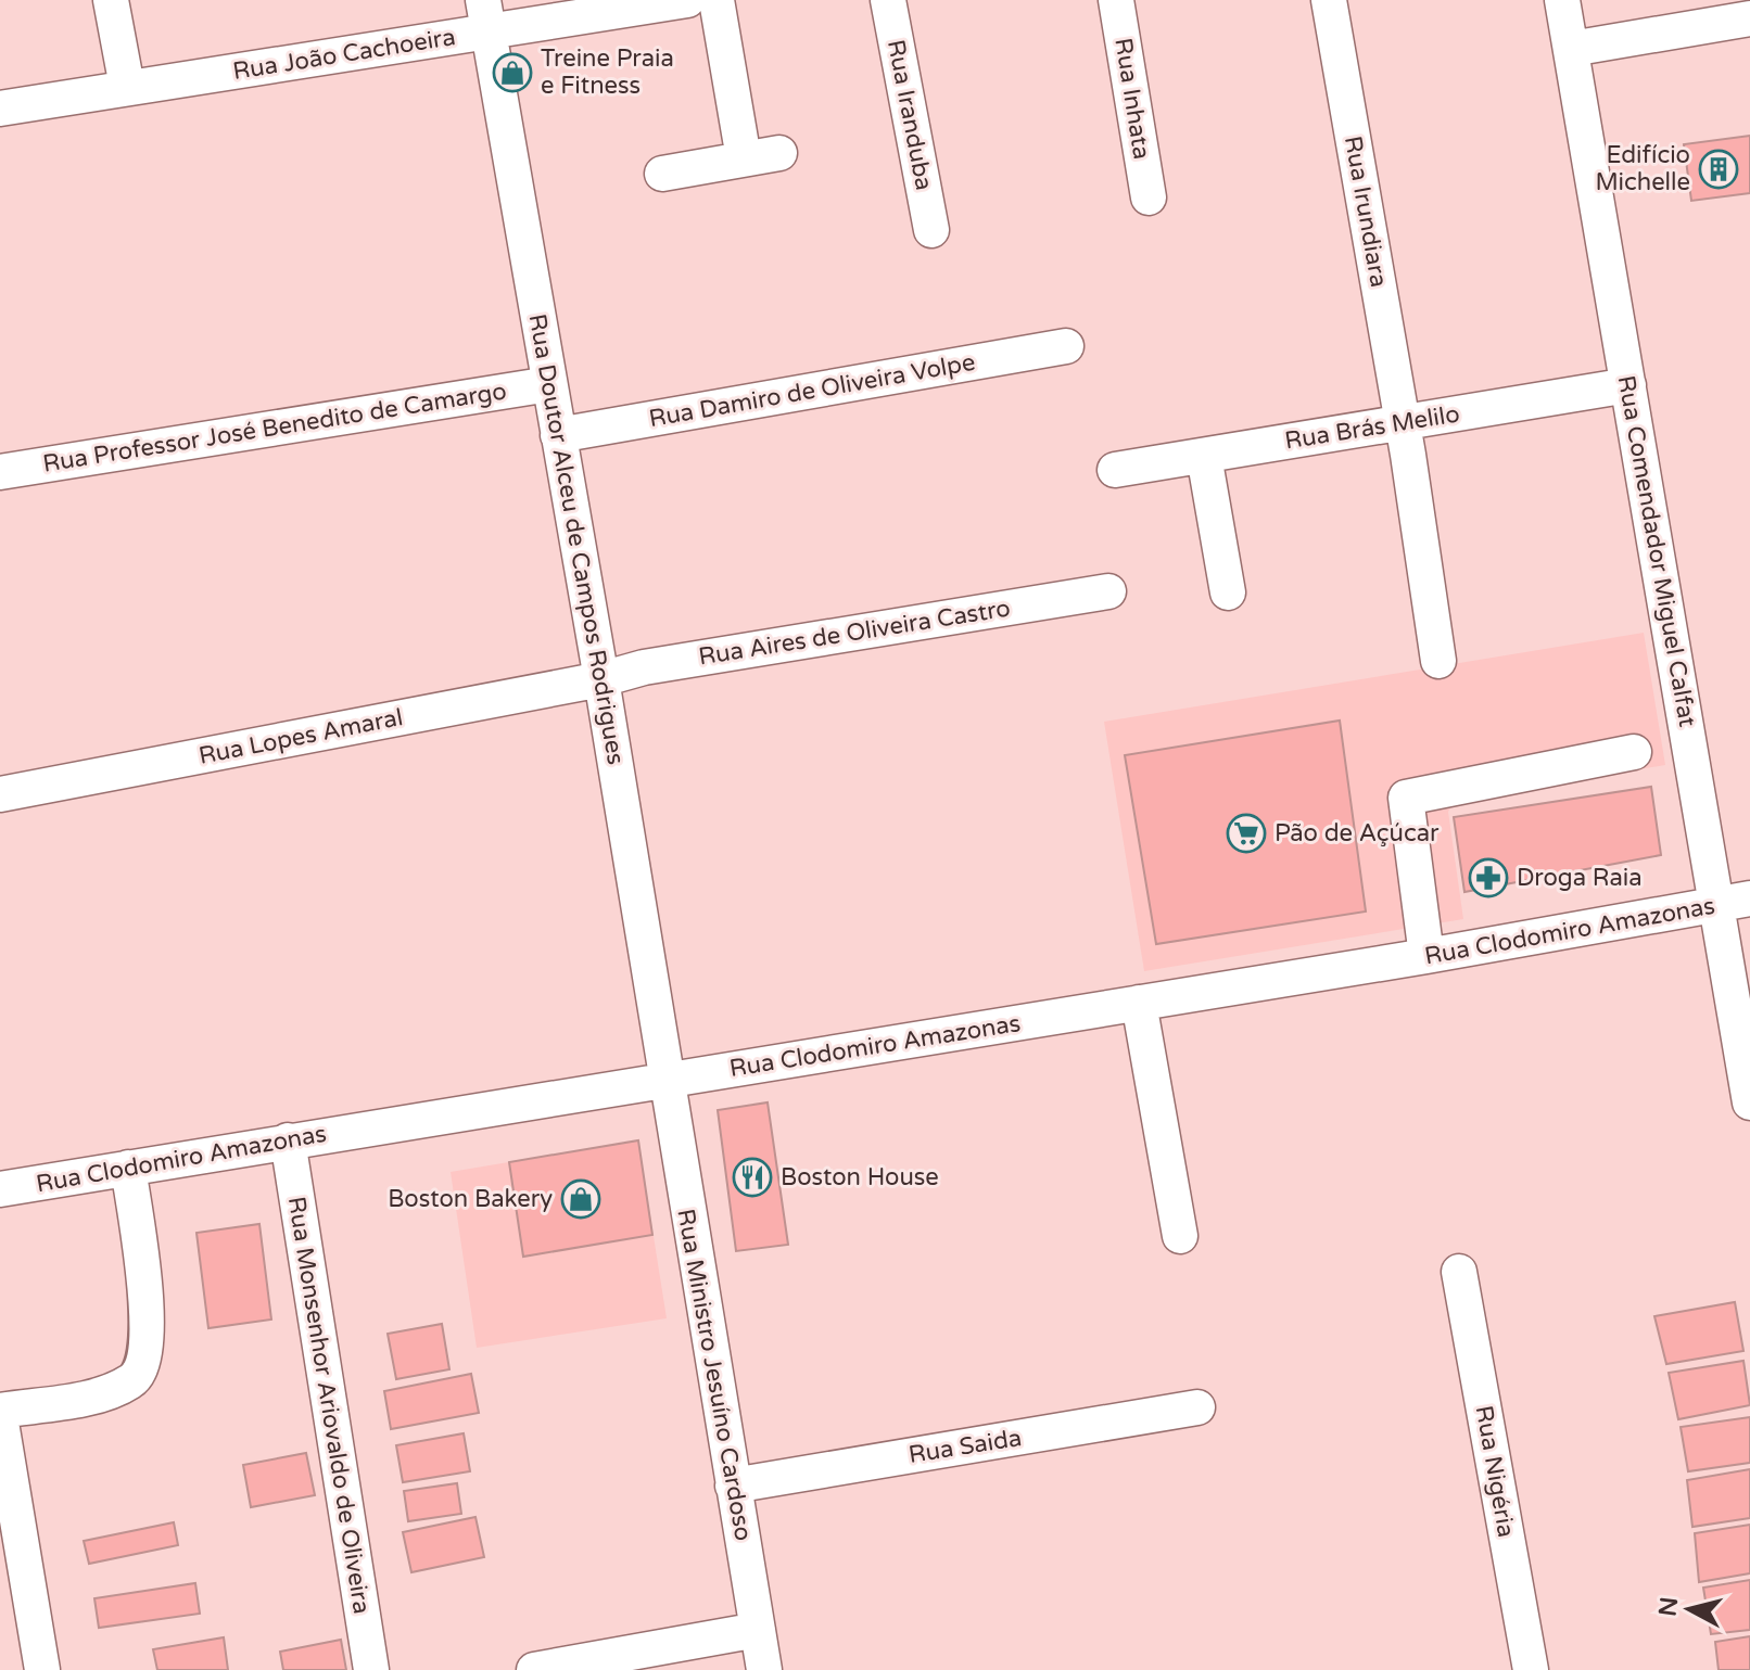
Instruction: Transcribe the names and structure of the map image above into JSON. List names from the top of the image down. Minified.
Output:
{"streets":{"street":["Rua João Cachoeira","Rua Inhata","Rua Iranduba","Rua Irundiara","Rua Damiro de Oliveira Volpe","Rua Professor José Benedito de Camargo","Rua Brás Melilo","Rua Doutor Alceu de Campos Rodrigues","Rua Comendador Miguel Calfat","Rua Aires de Oliveira Castro","Rua Lopes Amaral","Rua Clodomiro Amazonas","Rua Ministro Jesuíno Cardoso","Rua Monsenhor Ariovaldo de Oliveira","Rua Saida","Rua Nigéria"]},"crossings":[["Rua João Cachoeira","Rua Doutor Alceu de Campos Rodrigues"],["Rua Irundiara","Rua Brás Melilo"],["Rua Damiro de Oliveira Volpe","Rua Doutor Alceu de Campos Rodrigues"],["Rua Professor José Benedito de Camargo","Rua Doutor Alceu de Campos Rodrigues"],["Rua Brás Melilo","Rua Comendador Miguel Calfat"],["Rua Doutor Alceu de Campos Rodrigues","Rua Aires de Oliveira Castro"],["Rua Doutor Alceu de Campos Rodrigues","Rua Lopes Amaral"],["Rua Doutor Alceu de Campos Rodrigues","Rua Clodomiro Amazonas"],["Rua Doutor Alceu de Campos Rodrigues","Rua Ministro Jesuíno Cardoso"],["Rua Comendador Miguel Calfat","Rua Clodomiro Amazonas"],["Rua Aires de Oliveira Castro","Rua Lopes Amaral"],["Rua Clodomiro Amazonas","Rua Ministro Jesuíno Cardoso"],["Rua Clodomiro Amazonas","Rua Monsenhor Ariovaldo de Oliveira"],["Rua Ministro Jesuíno Cardoso","Rua Saida"]],"places":{"shop":["Treine Praia e Fitness","Boston Bakery"],"building":["Edifício Michelle"],"supermarket":["Pão de Açúcar"],"pharmacy":["Droga Raia"],"restaurant":["Boston House"]},"north":"left"}
